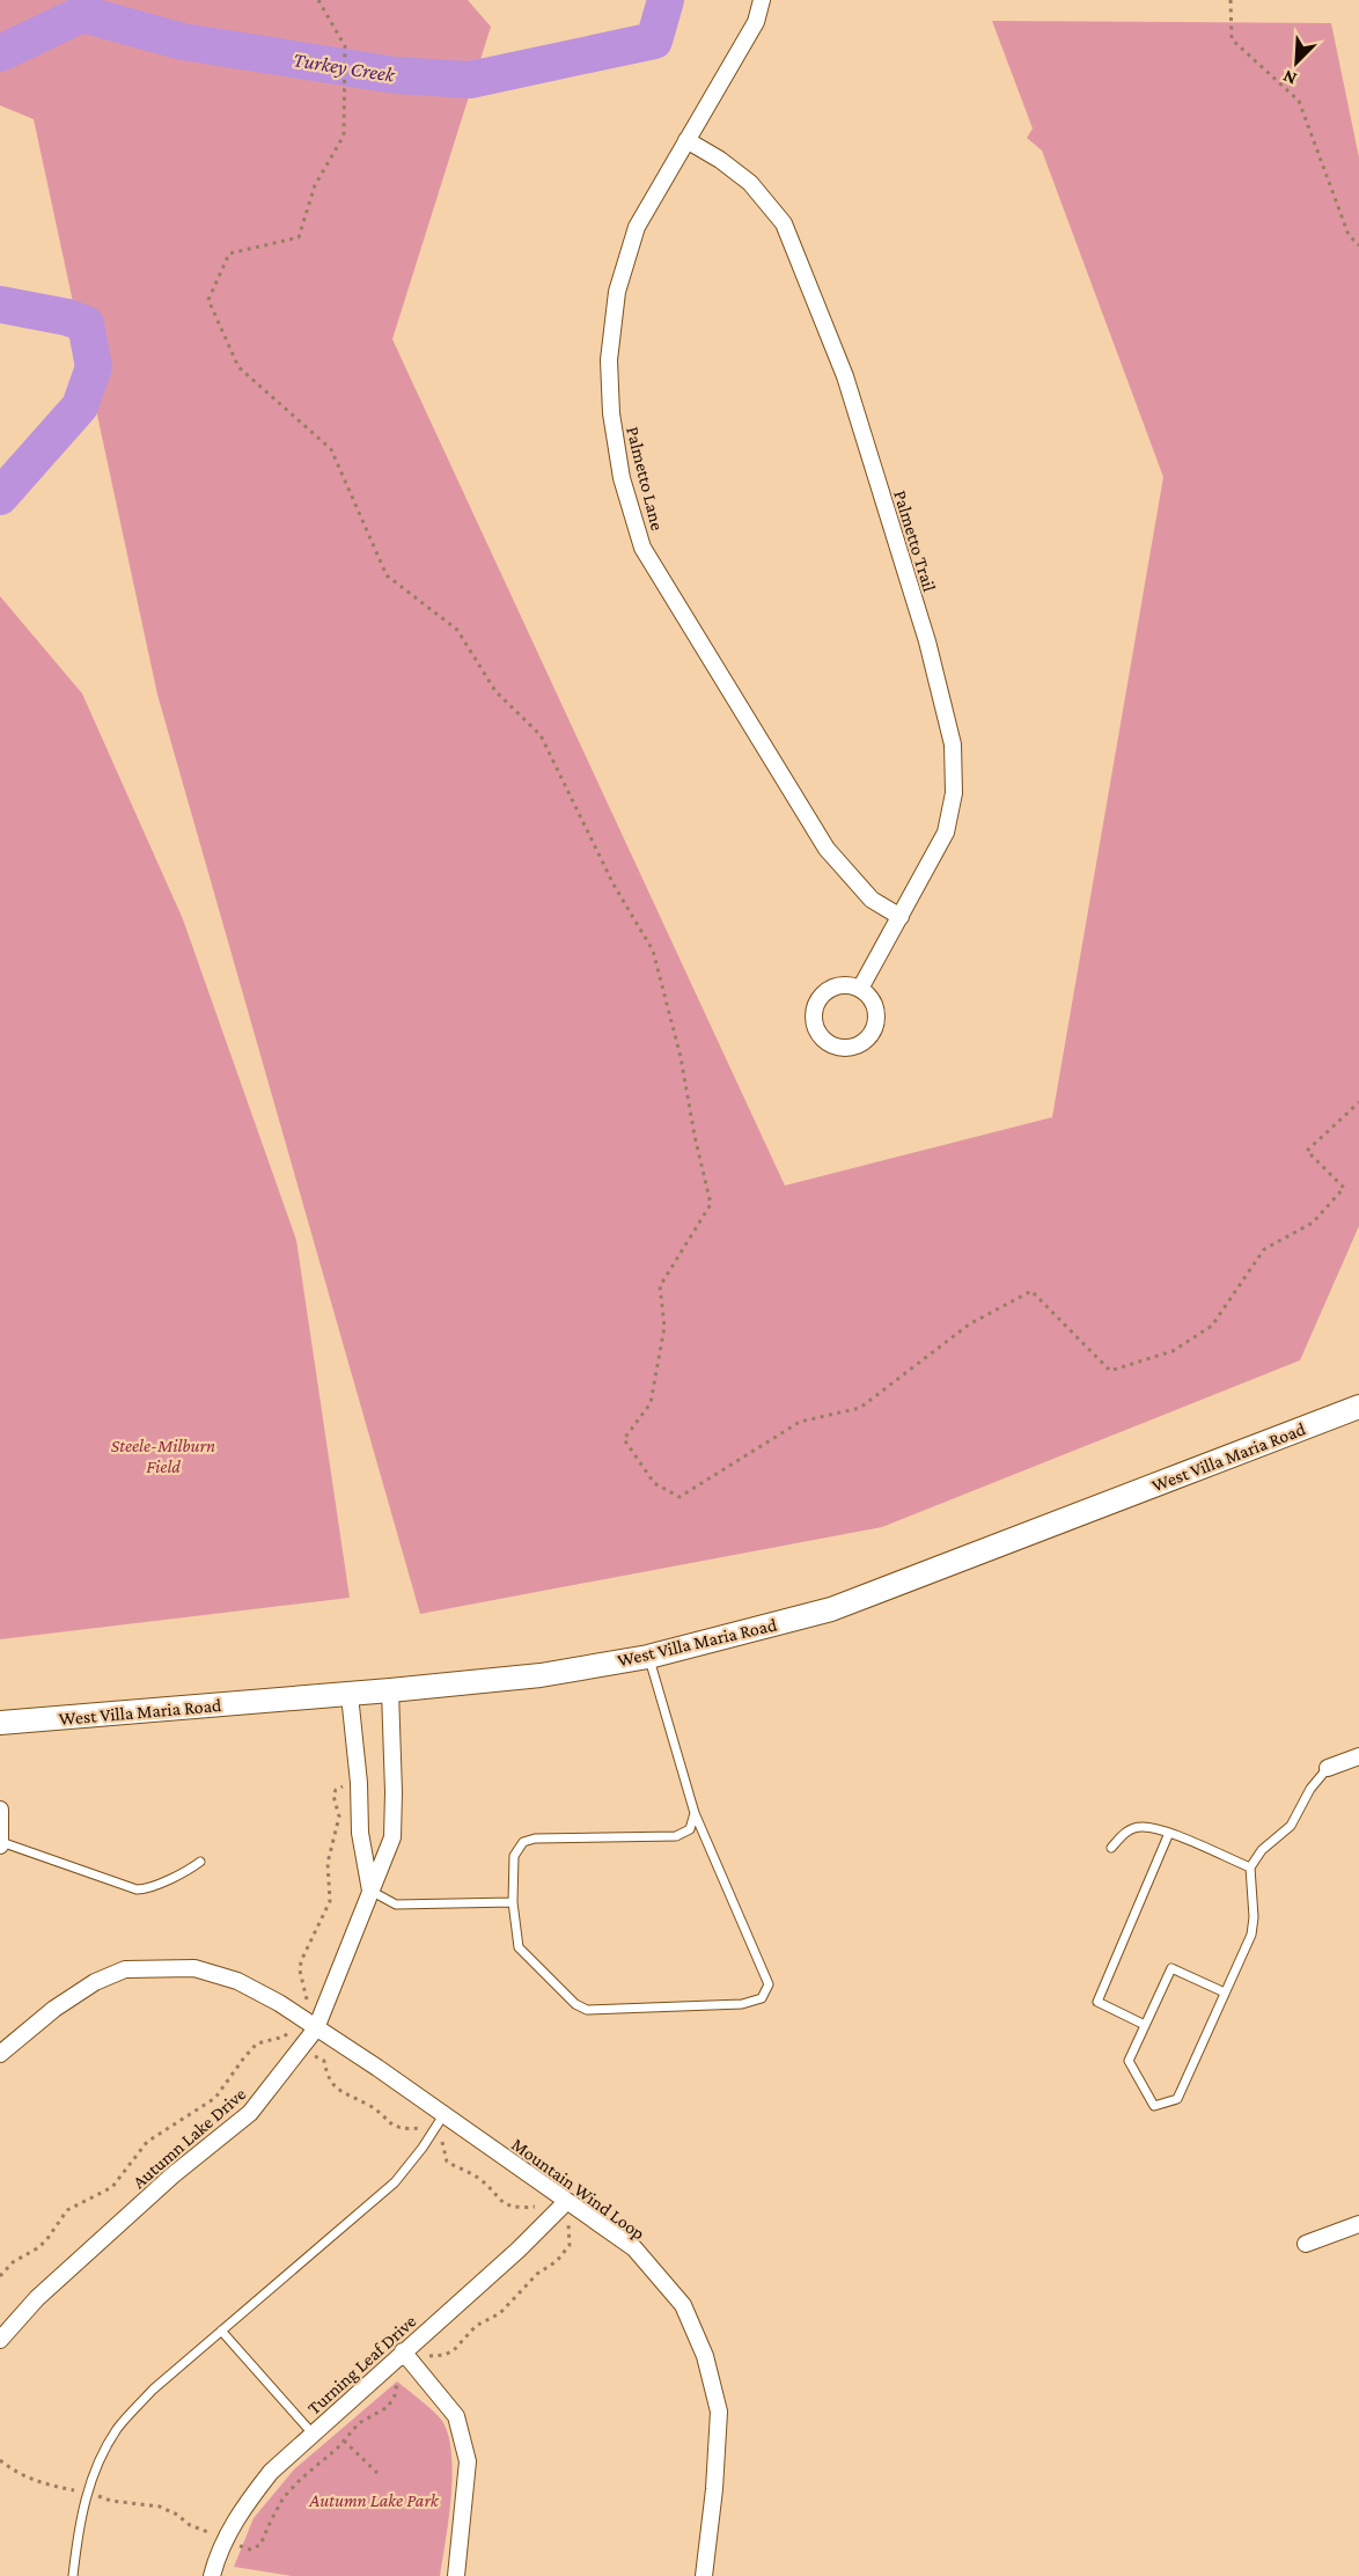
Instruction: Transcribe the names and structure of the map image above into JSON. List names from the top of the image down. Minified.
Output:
{"streets":{"main road":["West Villa Maria Road"],"street":["Palmetto Lane","Palmetto Trail","Autumn Lake Drive","Mountain Wind Loop","Turning Leaf Drive"]},"crossings":[["Palmetto Lane","Palmetto Trail"],["West Villa Maria Road","Autumn Lake Drive"],["Autumn Lake Drive","Mountain Wind Loop"],["Mountain Wind Loop","Turning Leaf Drive"]],"water":["Turkey Creek"],"parks":["Steele-Milburn Field","Autumn Lake Park"],"north":"bottom left"}
